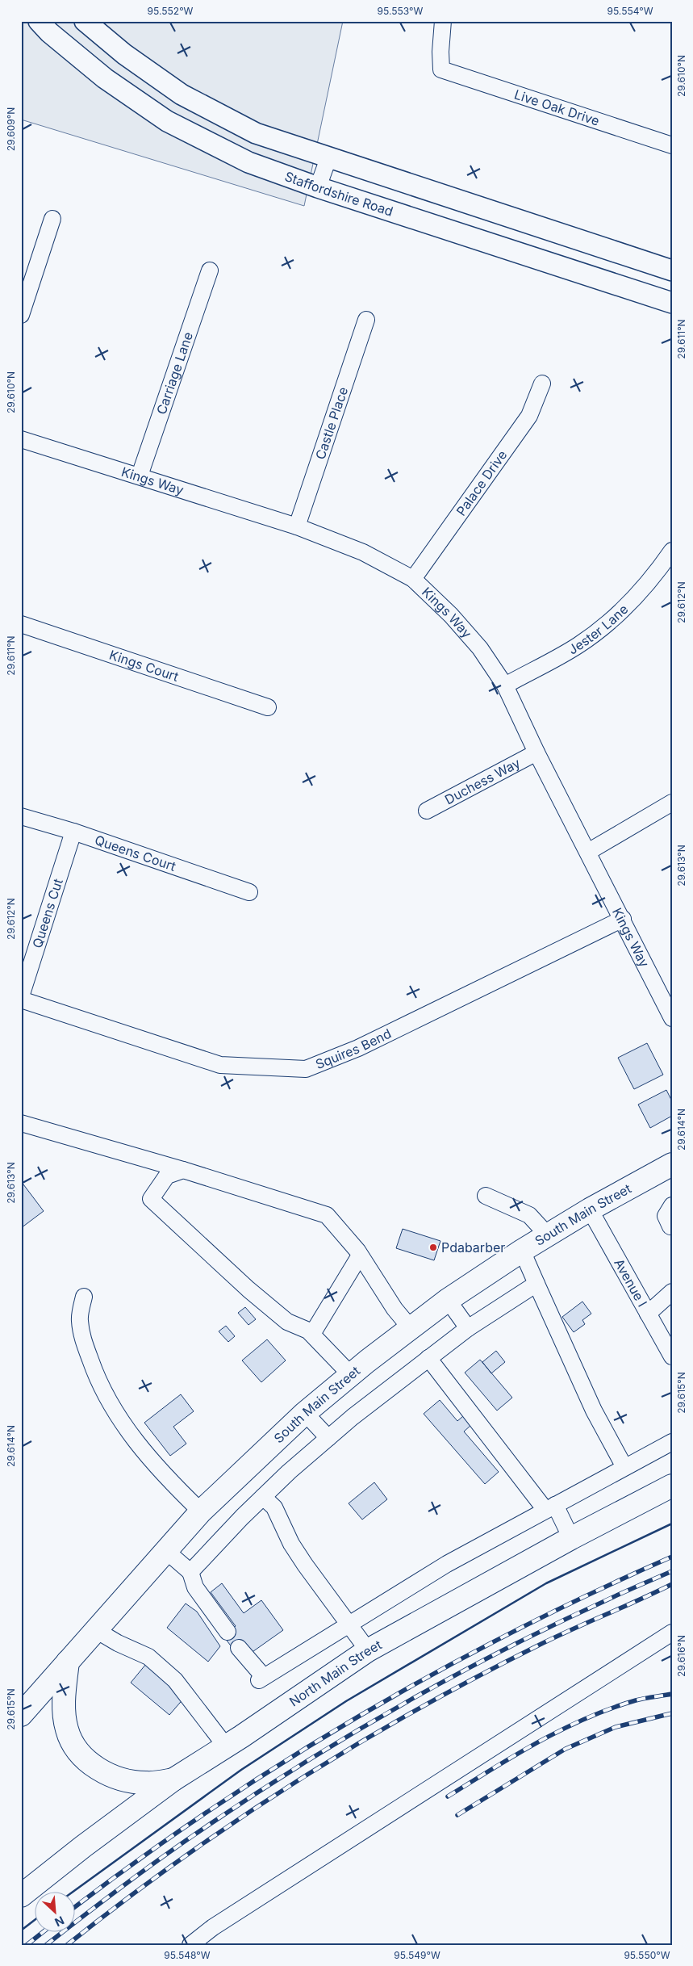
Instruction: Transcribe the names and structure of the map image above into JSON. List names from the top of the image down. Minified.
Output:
{"streets":{"highway":["South Main Street","North Main Street"],"main road":["Staffordshire Road"],"street":["Live Oak Drive","Carriage Lane","Castle Place","Kings Way","Palace Drive","Jester Lane","Kings Court","Duchess Way","Queens Court","Queens Cut","Squires Bend","Avenue I"]},"crossings":[["Carriage Lane","Kings Way"],["Castle Place","Kings Way"],["Kings Way","Palace Drive"],["Kings Way","Jester Lane"],["Kings Way","Duchess Way"],["Kings Way","Squires Bend"],["Queens Court","Queens Cut"],["South Main Street","Avenue I"]],"places":["Pdabarber"],"north":"bottom right","coordinates":["95.552°W","95.553°W","95.554°W","29.610°N","29.609°N","29.611°N","29.612°N","29.613°N","29.614°N","29.615°N","29.616°N","95.548°W","95.549°W","95.550°W"]}
